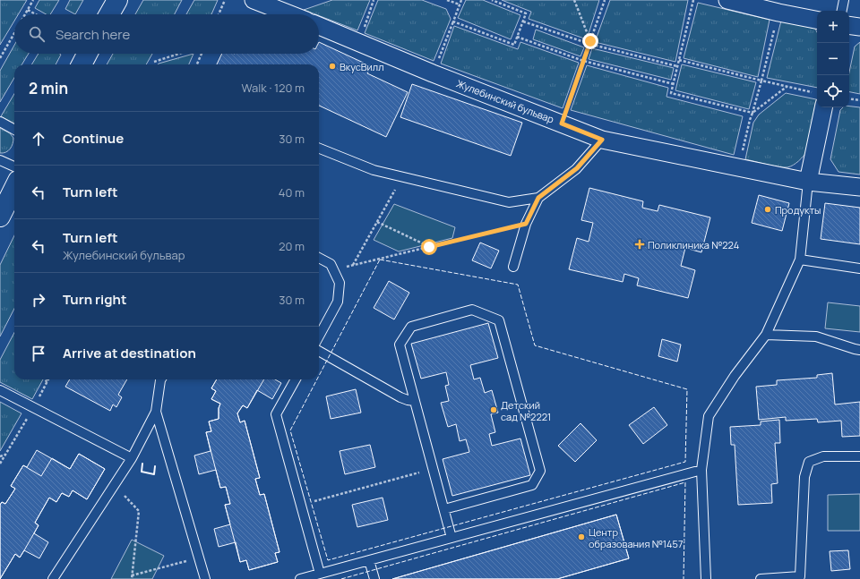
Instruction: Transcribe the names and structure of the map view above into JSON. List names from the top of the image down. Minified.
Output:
{"streets":{"street":["Жулебинский бульвар"]},"places":{"other":["ВкусВилл","Продукты","Детский сад №2221","Центр образования №1457"],"health":["Поликлиника №224"]},"page":{"map_buttons":["+","−"],"search":"Search here","heading":["2 min","Walk · 120 m"],"list":[["Continue","30 m"],["Turn left","40 m"],["Turn left","Жулебинский бульвар","20 m"],["Turn right","30 m"],"Arrive at destination"]}}
